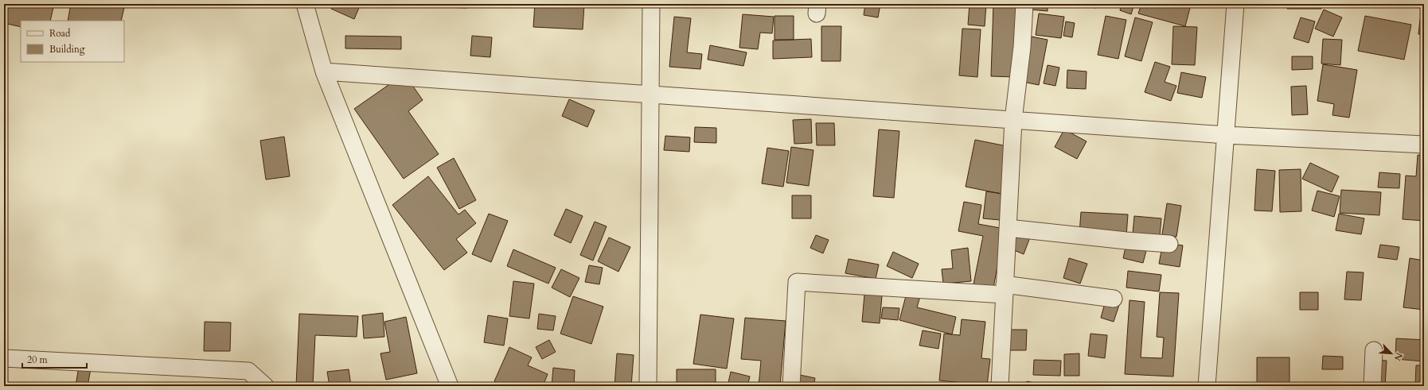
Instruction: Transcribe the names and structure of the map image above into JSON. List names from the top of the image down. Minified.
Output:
{"legend":["Road","Building"],"scale_bar":"20 m","north":"bottom right"}
